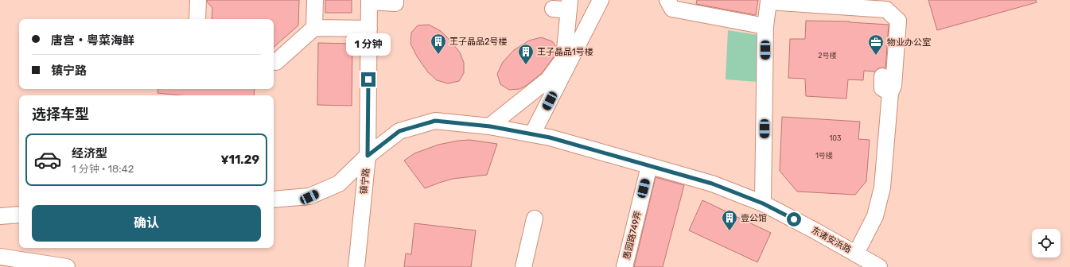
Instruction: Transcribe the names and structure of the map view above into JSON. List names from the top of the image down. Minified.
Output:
{"streets":{"street":["镇宁路","愚园路749弄","东诸安浜路"]},"crossings":[["镇宁路","东诸安浜路"],["愚园路749弄","东诸安浜路"]],"places":{"building":["王子晶品2号楼","王子晶品1号楼","壹公馆"],"office":["物业办公室"]},"house_numbers":["2号楼","103","1号楼"],"page":{"banner":["唐宫・粤菜海鲜","镇宁路"],"bubble":"1 分钟","heading":"选择车型","list":[{"name":"经济型","note":"1 分钟 · 18:42","value":"¥11.29"}],"buttons":"确认"}}
